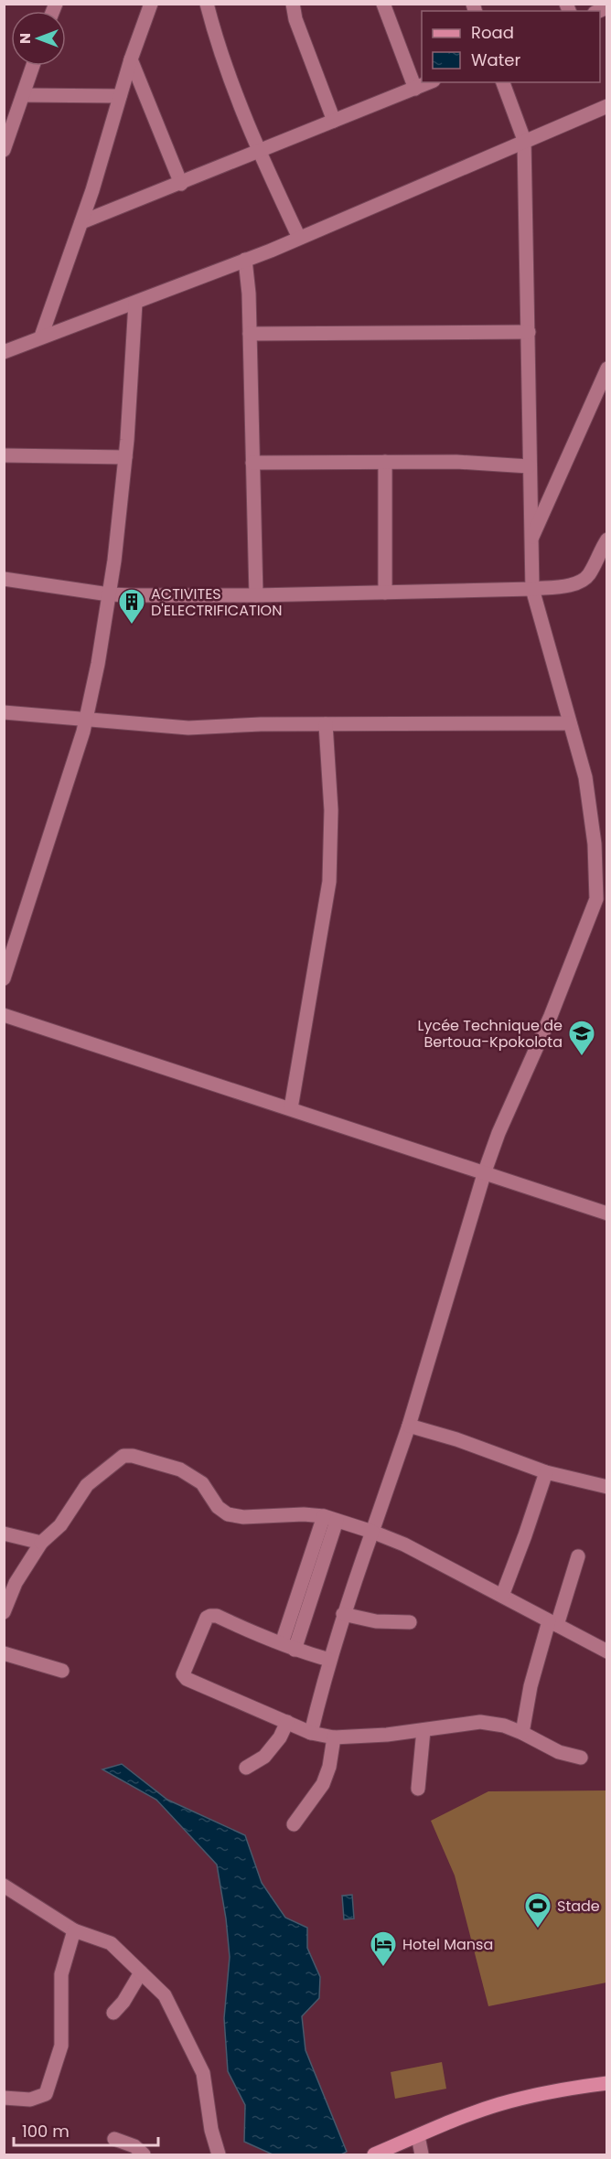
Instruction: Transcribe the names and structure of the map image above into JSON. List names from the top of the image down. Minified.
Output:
{"places":{"building":["ACTIVITES D'ELECTRIFICATION"],"school or university":["Lycée Technique de Bertoua-Kpokolota"],"sports":["Stade"],"hotel":["Hotel Mansa"]},"legend":["Road","Water"],"scale_bar":"100 m","north":"left"}
